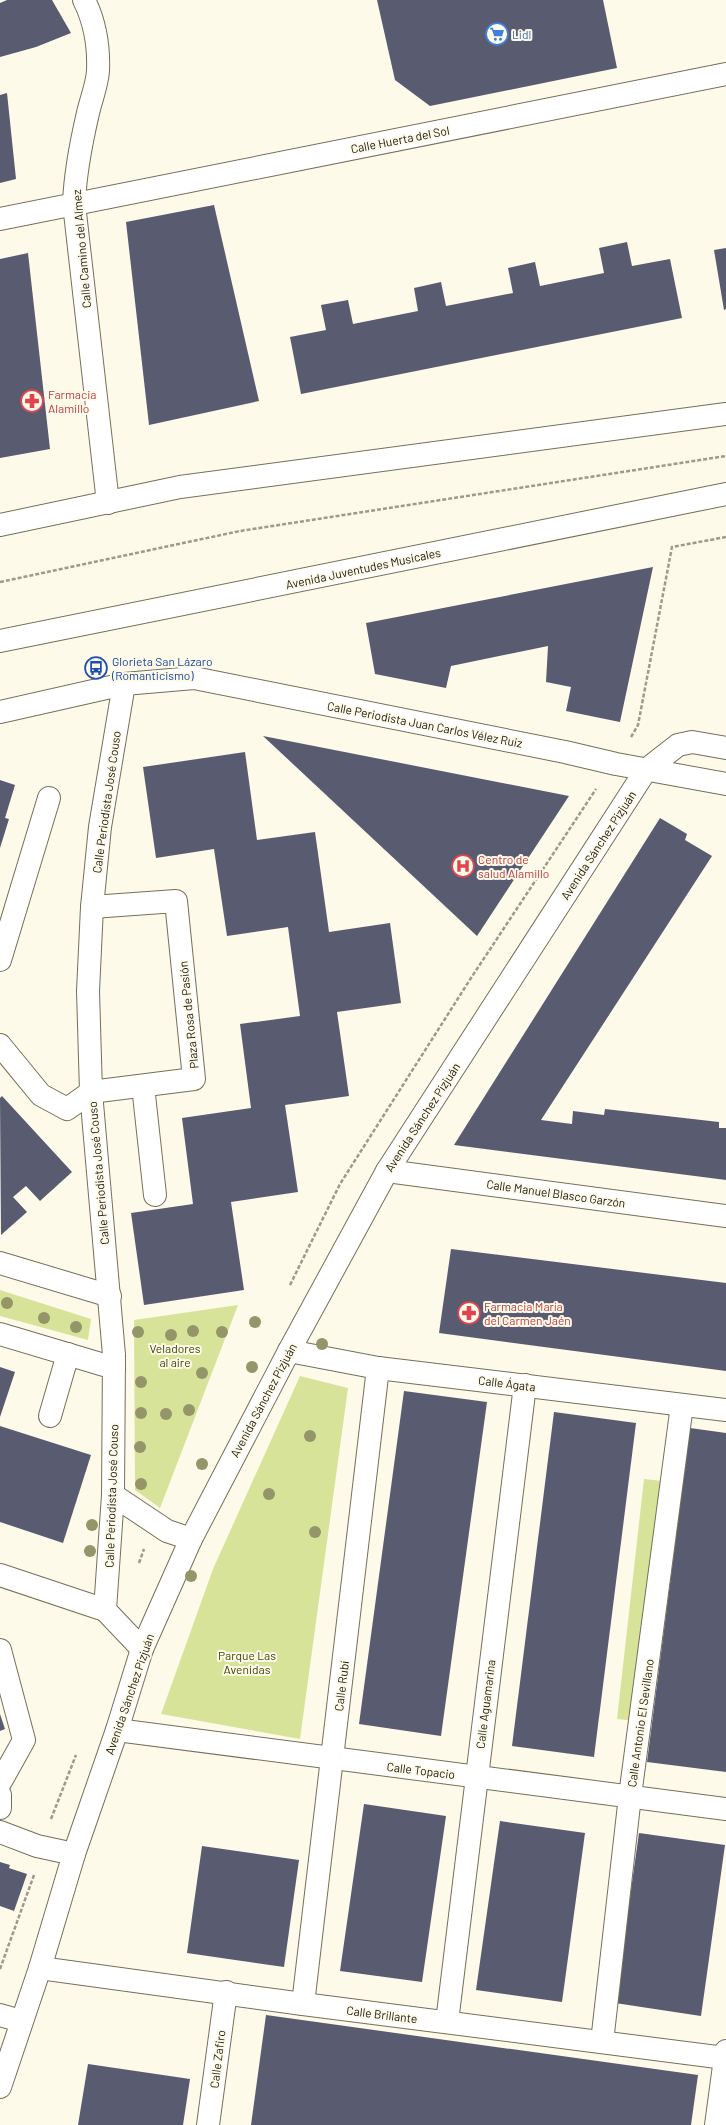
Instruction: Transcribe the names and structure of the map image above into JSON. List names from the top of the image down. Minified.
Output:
{"streets":{"street":["Calle Huerta del Sol","Calle Camino del Almez","Avenida Juventudes Musicales","Calle Periodista Juan Carlos Vélez Ruiz","Calle Periodista José Couso","Avenida Sánchez Pizjuán","Plaza Rosa de Pasión","Calle Manuel Blasco Garzón","Calle Ágata","Calle Rubí","Calle Aguamarina","Calle Antonio El Sevillano","Calle Topacio","Calle Brillante","Calle Zafiro"]},"crossings":[["Calle Huerta del Sol","Calle Camino del Almez"],["Calle Periodista Juan Carlos Vélez Ruiz","Calle Periodista José Couso"],["Calle Periodista Juan Carlos Vélez Ruiz","Avenida Sánchez Pizjuán"],["Calle Periodista José Couso","Plaza Rosa de Pasión"],["Avenida Sánchez Pizjuán","Calle Manuel Blasco Garzón"],["Avenida Sánchez Pizjuán","Calle Ágata"],["Avenida Sánchez Pizjuán","Calle Topacio"],["Avenida Sánchez Pizjuán","Calle Brillante"],["Calle Ágata","Calle Rubí"],["Calle Ágata","Calle Aguamarina"],["Calle Ágata","Calle Antonio El Sevillano"],["Calle Rubí","Calle Topacio"],["Calle Rubí","Calle Brillante"],["Calle Aguamarina","Calle Topacio"],["Calle Aguamarina","Calle Brillante"],["Calle Antonio El Sevillano","Calle Topacio"],["Calle Antonio El Sevillano","Calle Brillante"],["Calle Brillante","Calle Zafiro"]],"parks":["Veladores al aire","Parque Las Avenidas"],"places":{"supermarket":["Lidl"],"pharmacy":["Farmacia Alamillo","Farmacia María del Carmen Jaén"],"bus stop":["Glorieta San Lázaro (Romanticismo)"],"hospital":["Centro de salud Alamillo"]}}
